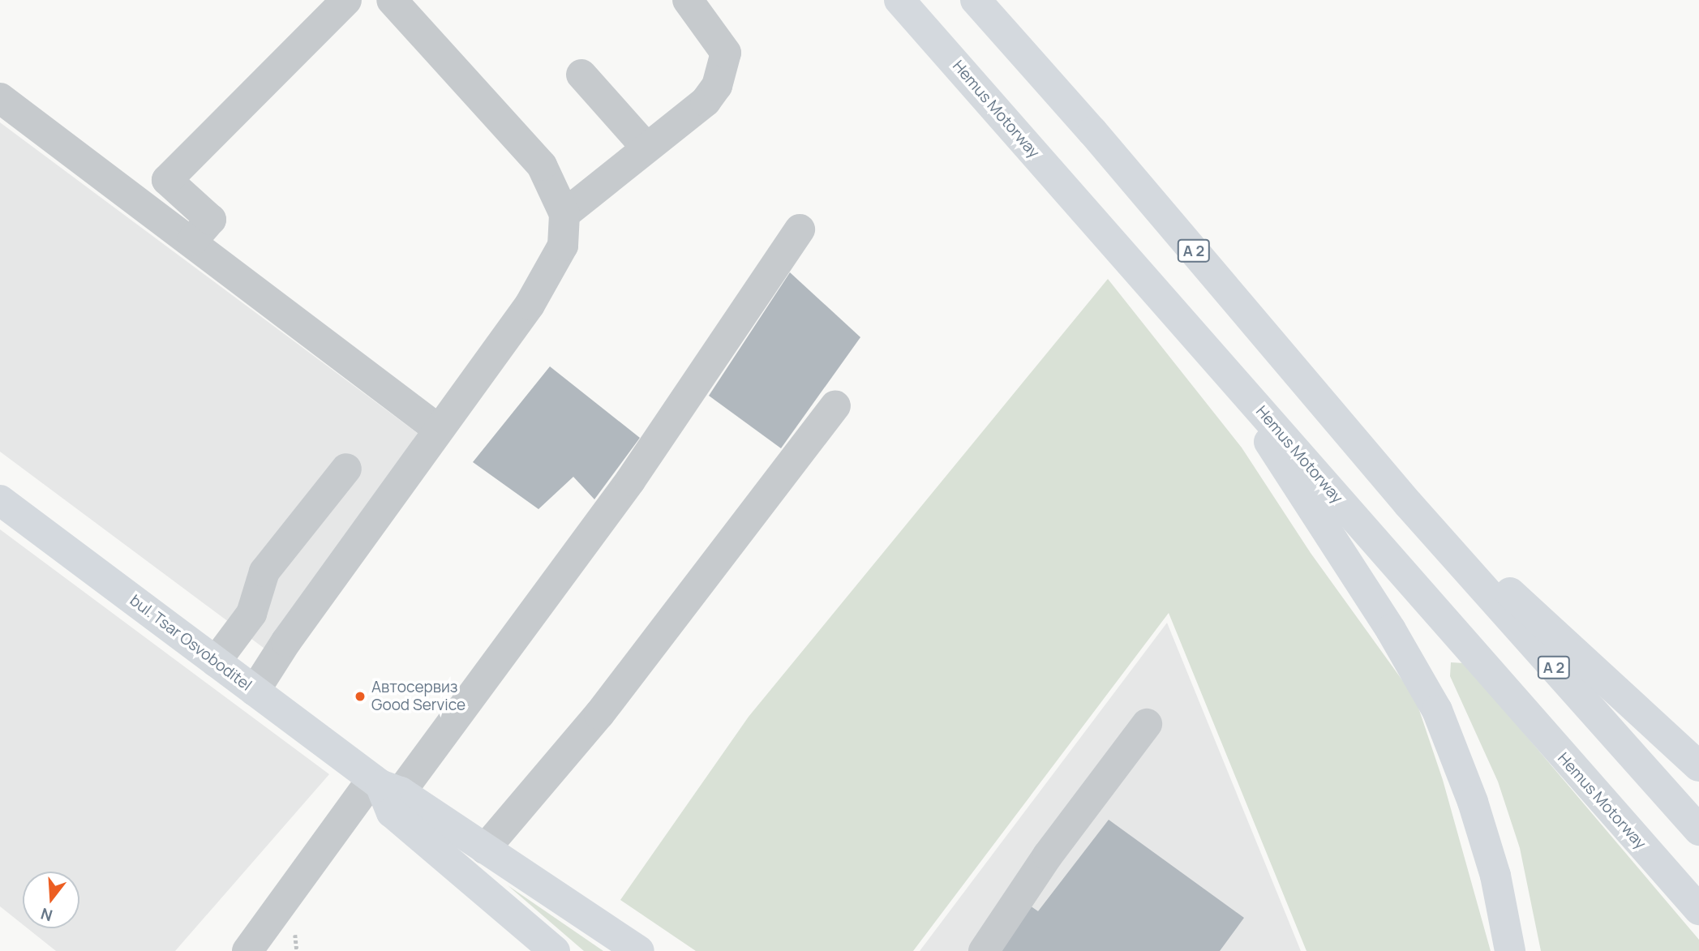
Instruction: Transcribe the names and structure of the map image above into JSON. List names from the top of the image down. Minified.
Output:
{"streets":{"main road":["Hemus Motorway","A 2","bul. Tsar Osvoboditel"]},"places":["Автосервиз Good Service"],"north":"bottom"}
